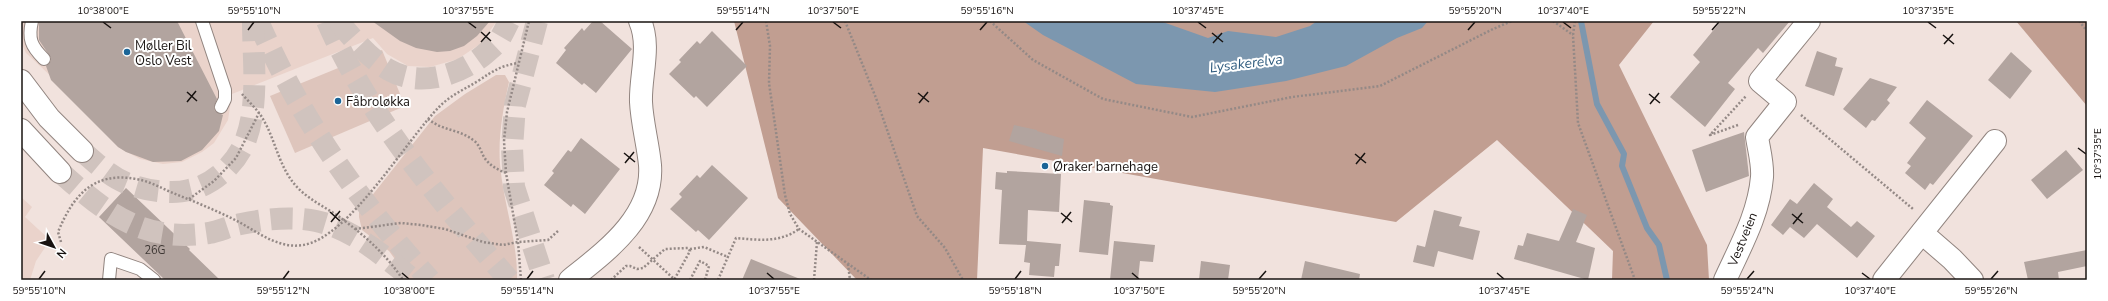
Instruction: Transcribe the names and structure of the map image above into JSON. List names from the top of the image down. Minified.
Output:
{"streets":{"main road":["Vestveien"]},"water":["Lysakerelva"],"places":["Møller Bil Oslo Vest","Fåbroløkka","Øraker barnehage"],"house_numbers":["26G"],"north":"bottom right","coordinates":["10°38'00\"E","59°55'10\"N","10°37'55\"E","59°55'14\"N","10°37'50\"E","59°55'16\"N","10°37'45\"E","59°55'20\"N","10°37'40\"E","59°55'22\"N","10°37'35\"E","59°55'12\"N","59°55'18\"N","59°55'24\"N","59°55'26\"N"]}
